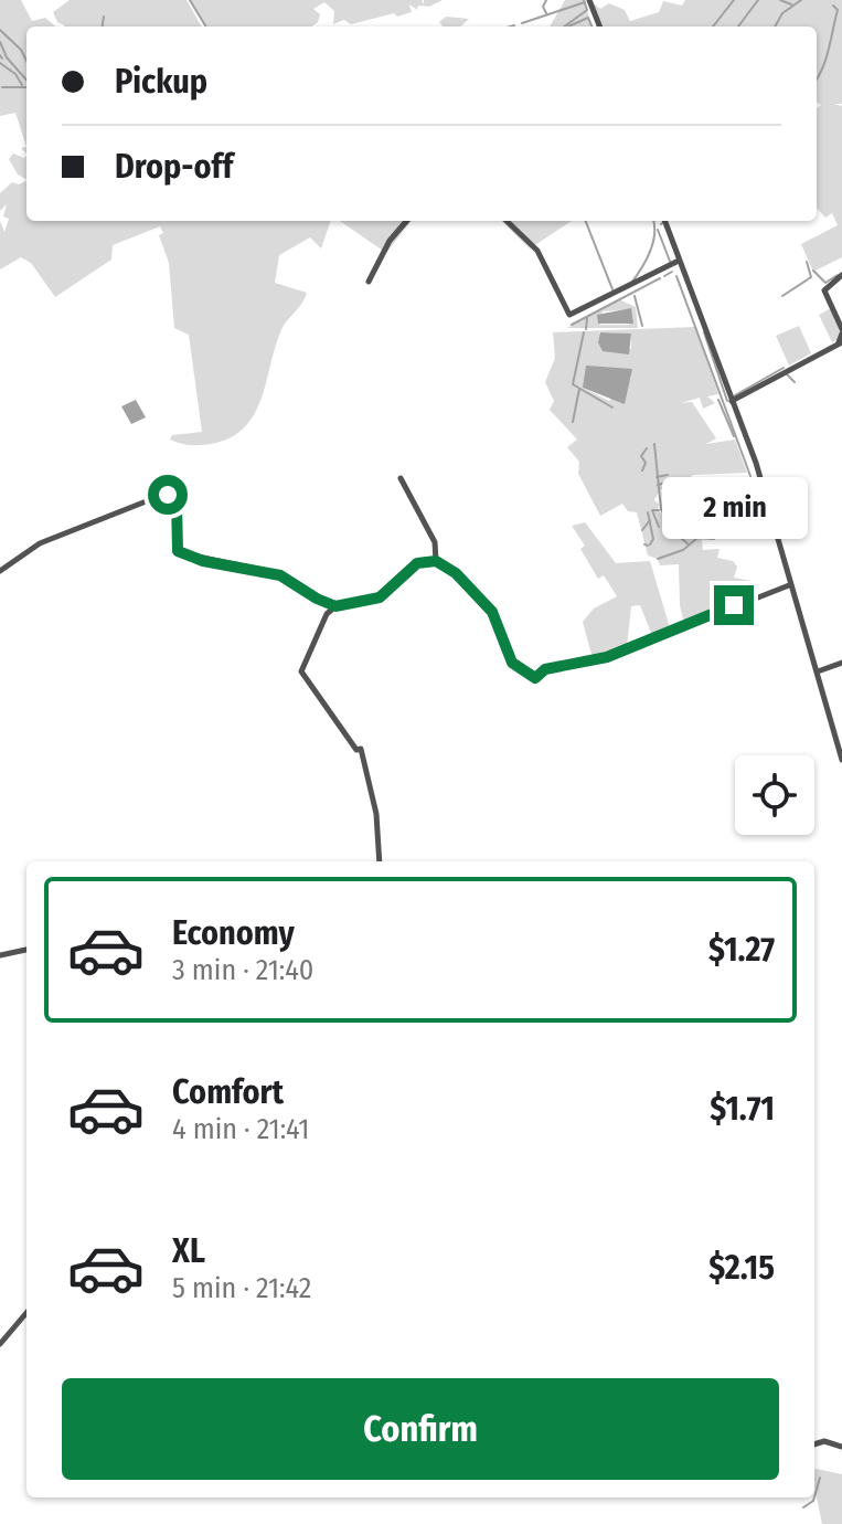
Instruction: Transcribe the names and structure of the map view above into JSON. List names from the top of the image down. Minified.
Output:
{"page":{"banner":["Pickup","Drop-off"],"bubble":"2 min","list":[{"name":"Economy","note":"3 min · 21:40","value":"$1.27"},{"name":"Comfort","note":"4 min · 21:41","value":"$1.71"},{"name":"XL","note":"5 min · 21:42","value":"$2.15"}],"buttons":"Confirm"}}
